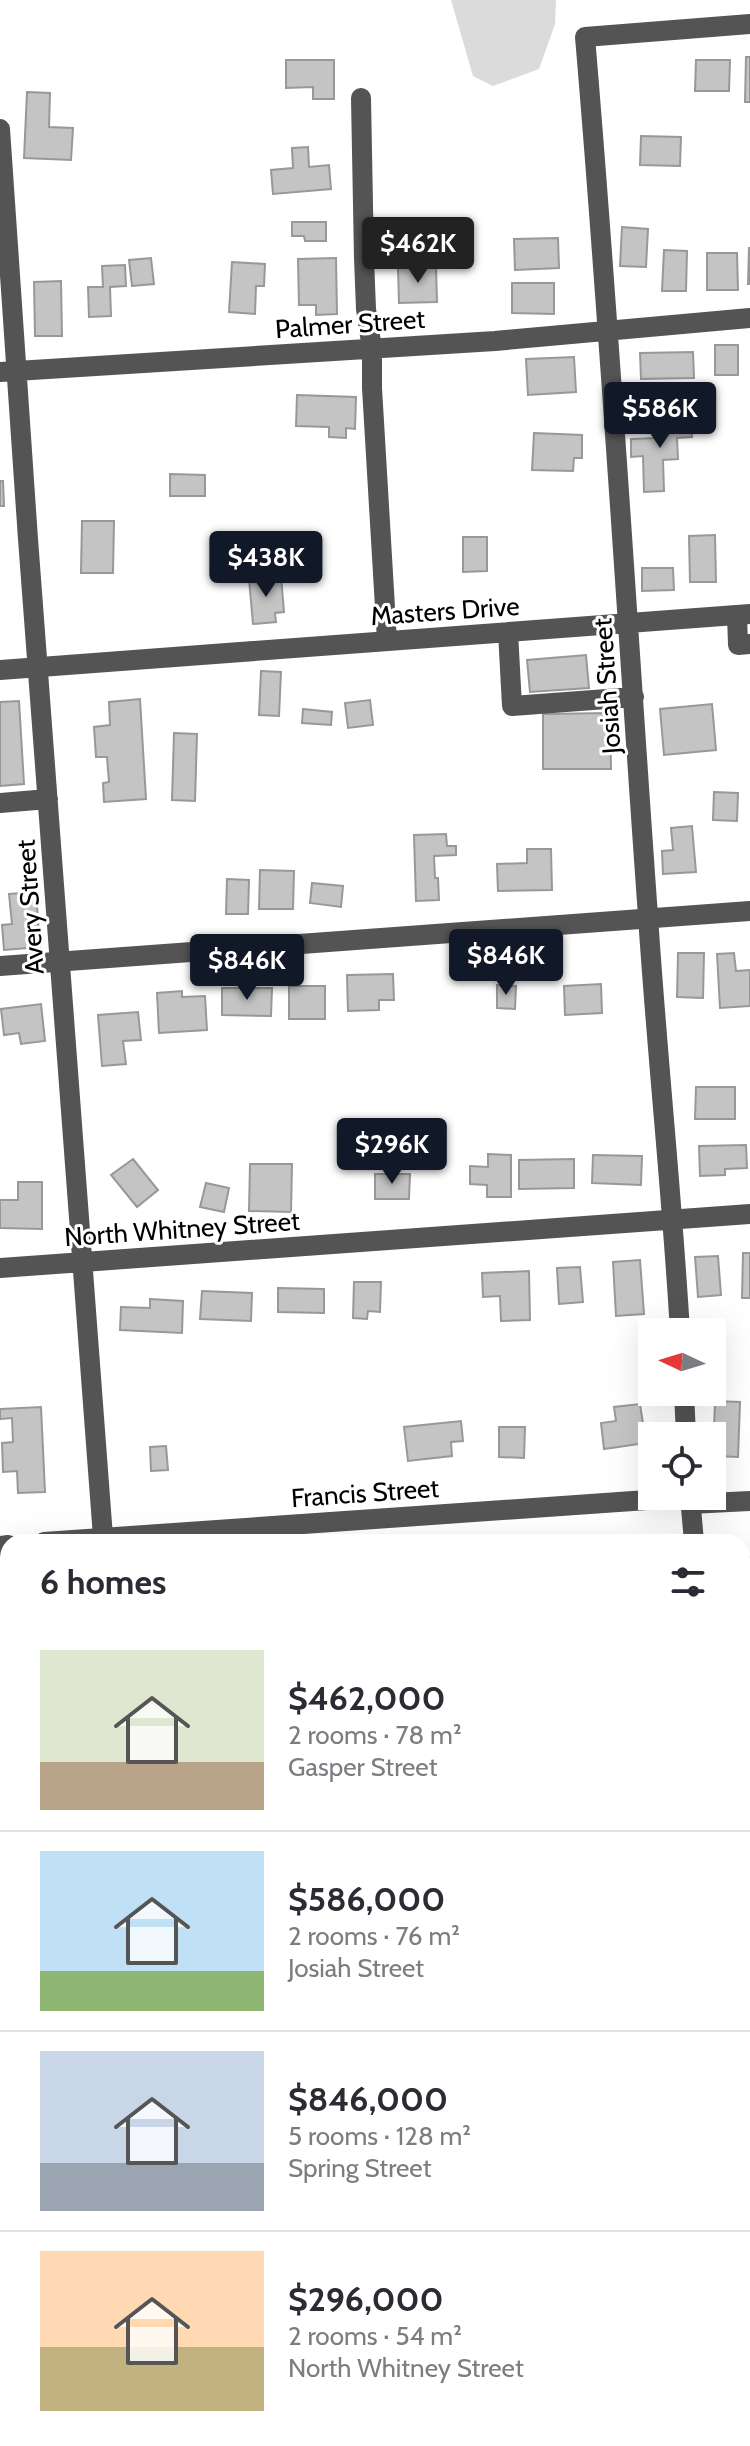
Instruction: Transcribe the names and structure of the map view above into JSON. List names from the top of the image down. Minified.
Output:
{"streets":{"street":["Palmer Street","Masters Drive","Josiah Street","Avery Street","North Whitney Street","Francis Street"]},"crossings":[["Palmer Street","Josiah Street"],["Palmer Street","Avery Street"],["Masters Drive","Josiah Street"],["Masters Drive","Avery Street"],["Josiah Street","North Whitney Street"],["Avery Street","North Whitney Street"]],"north":"left","page":{"price":["$462K","$586K","$438K","$846K","$846K","$296K"],"heading":"6 homes","list":[{"name":"$462,000","note":"2 rooms · 78 m² · Gasper Street"},{"name":"$586,000","note":"2 rooms · 76 m² · Josiah Street"},{"name":"$846,000","note":"5 rooms · 128 m² · Spring Street"},{"name":"$296,000","note":"2 rooms · 54 m² · North Whitney Street"}]}}
